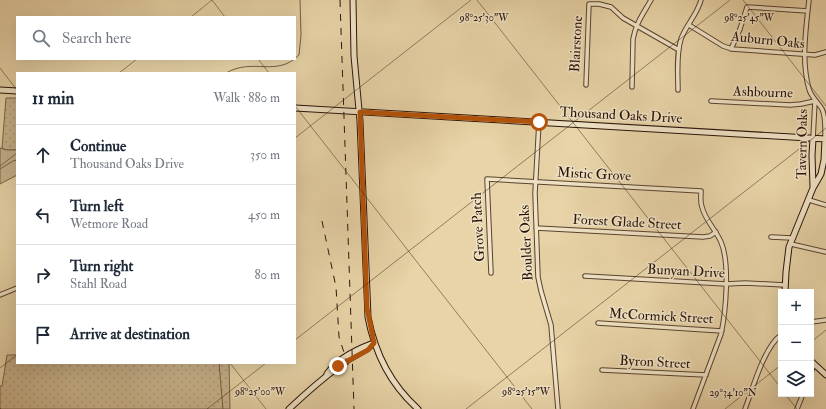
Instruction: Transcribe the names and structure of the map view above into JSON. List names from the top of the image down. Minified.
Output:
{"streets":{"main road":["Thousand Oaks Drive","Tavern Oaks"],"street":["Auburn Oaks","Blairstone","Ashbourne","Mistic Grove","Forest Glade Street","Grove Patch","Boulder Oaks","Bunyan Drive","McCormick Street","Byron Street"]},"crossings":[["Auburn Oaks","Tavern Oaks"],["Ashbourne","Tavern Oaks"],["Thousand Oaks Drive","Tavern Oaks"],["Thousand Oaks Drive","Boulder Oaks"],["Tavern Oaks","Bunyan Drive"],["Mistic Grove","Forest Glade Street"],["Mistic Grove","Grove Patch"],["Mistic Grove","Boulder Oaks"],["Forest Glade Street","Boulder Oaks"]],"page":{"search":"Search here","heading":["11 min","Walk · 880 m"],"list":[["Continue","Thousand Oaks Drive","350 m"],["Turn left","Wetmore Road","450 m"],["Turn right","Stahl Road","80 m"],"Arrive at destination"],"map_buttons":["+","−"]},"coordinates":["98°25'30\"W","98°25'45\"W","98°25'00\"W","98°25'15\"W","29°34'10\"N"]}
